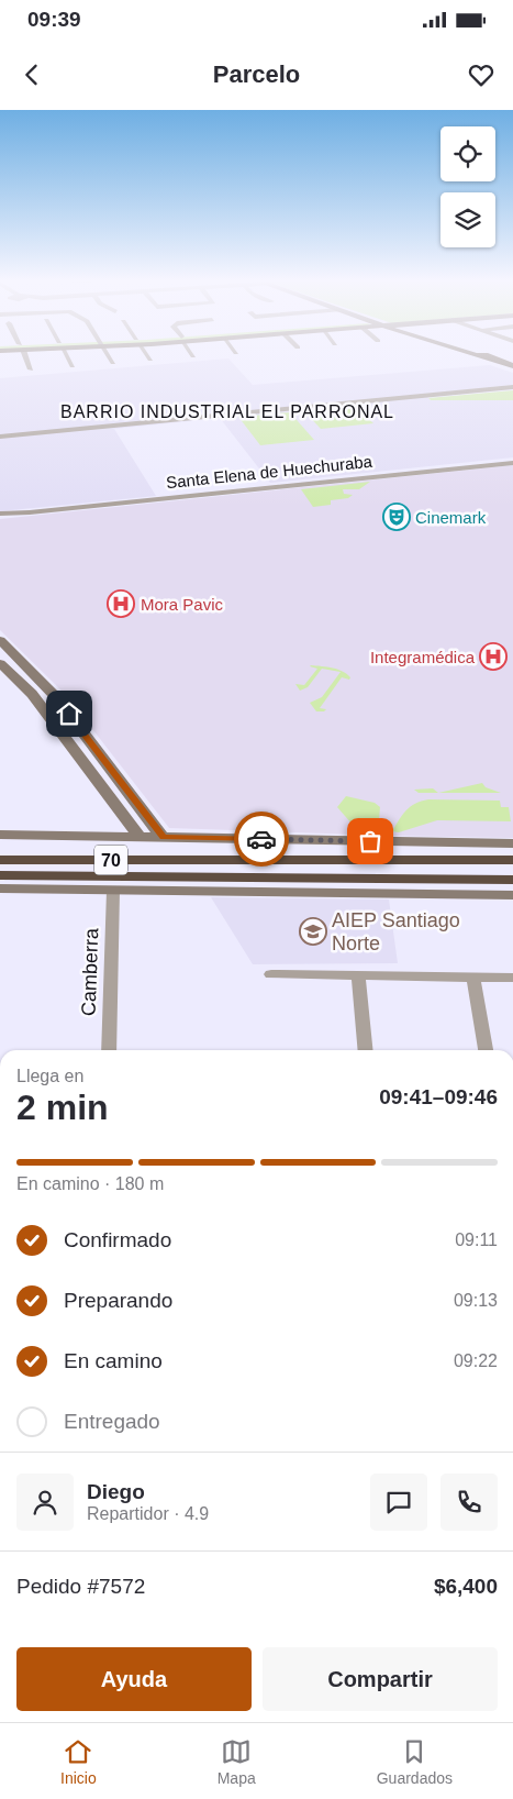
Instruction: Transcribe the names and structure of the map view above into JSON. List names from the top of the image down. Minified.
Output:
{"streets":{"highway":["70"],"street":["Santa Elena de Huechuraba","Camberra"]},"districts":["BARRIO INDUSTRIAL EL PARRONAL"],"places":{"theatre":["Cinemark"],"hospital":["Mora Pavic","Integramédica"],"school or university":["AIEP Santiago Norte"]},"page":{"status":"09:39","header":"Parcelo","heading":["2 min","Llega en","09:41–09:46"],"panel":["Diego","Repartidor · 4.9","Pedido #7572","$6,400"],"bar":"En camino · 180 m","list":[["Confirmado","09:11"],["Preparando","09:13"],["En camino","09:22"],"Entregado"],"buttons":["Ayuda","Compartir"],"tabs":["Inicio","Mapa","Guardados"]}}
